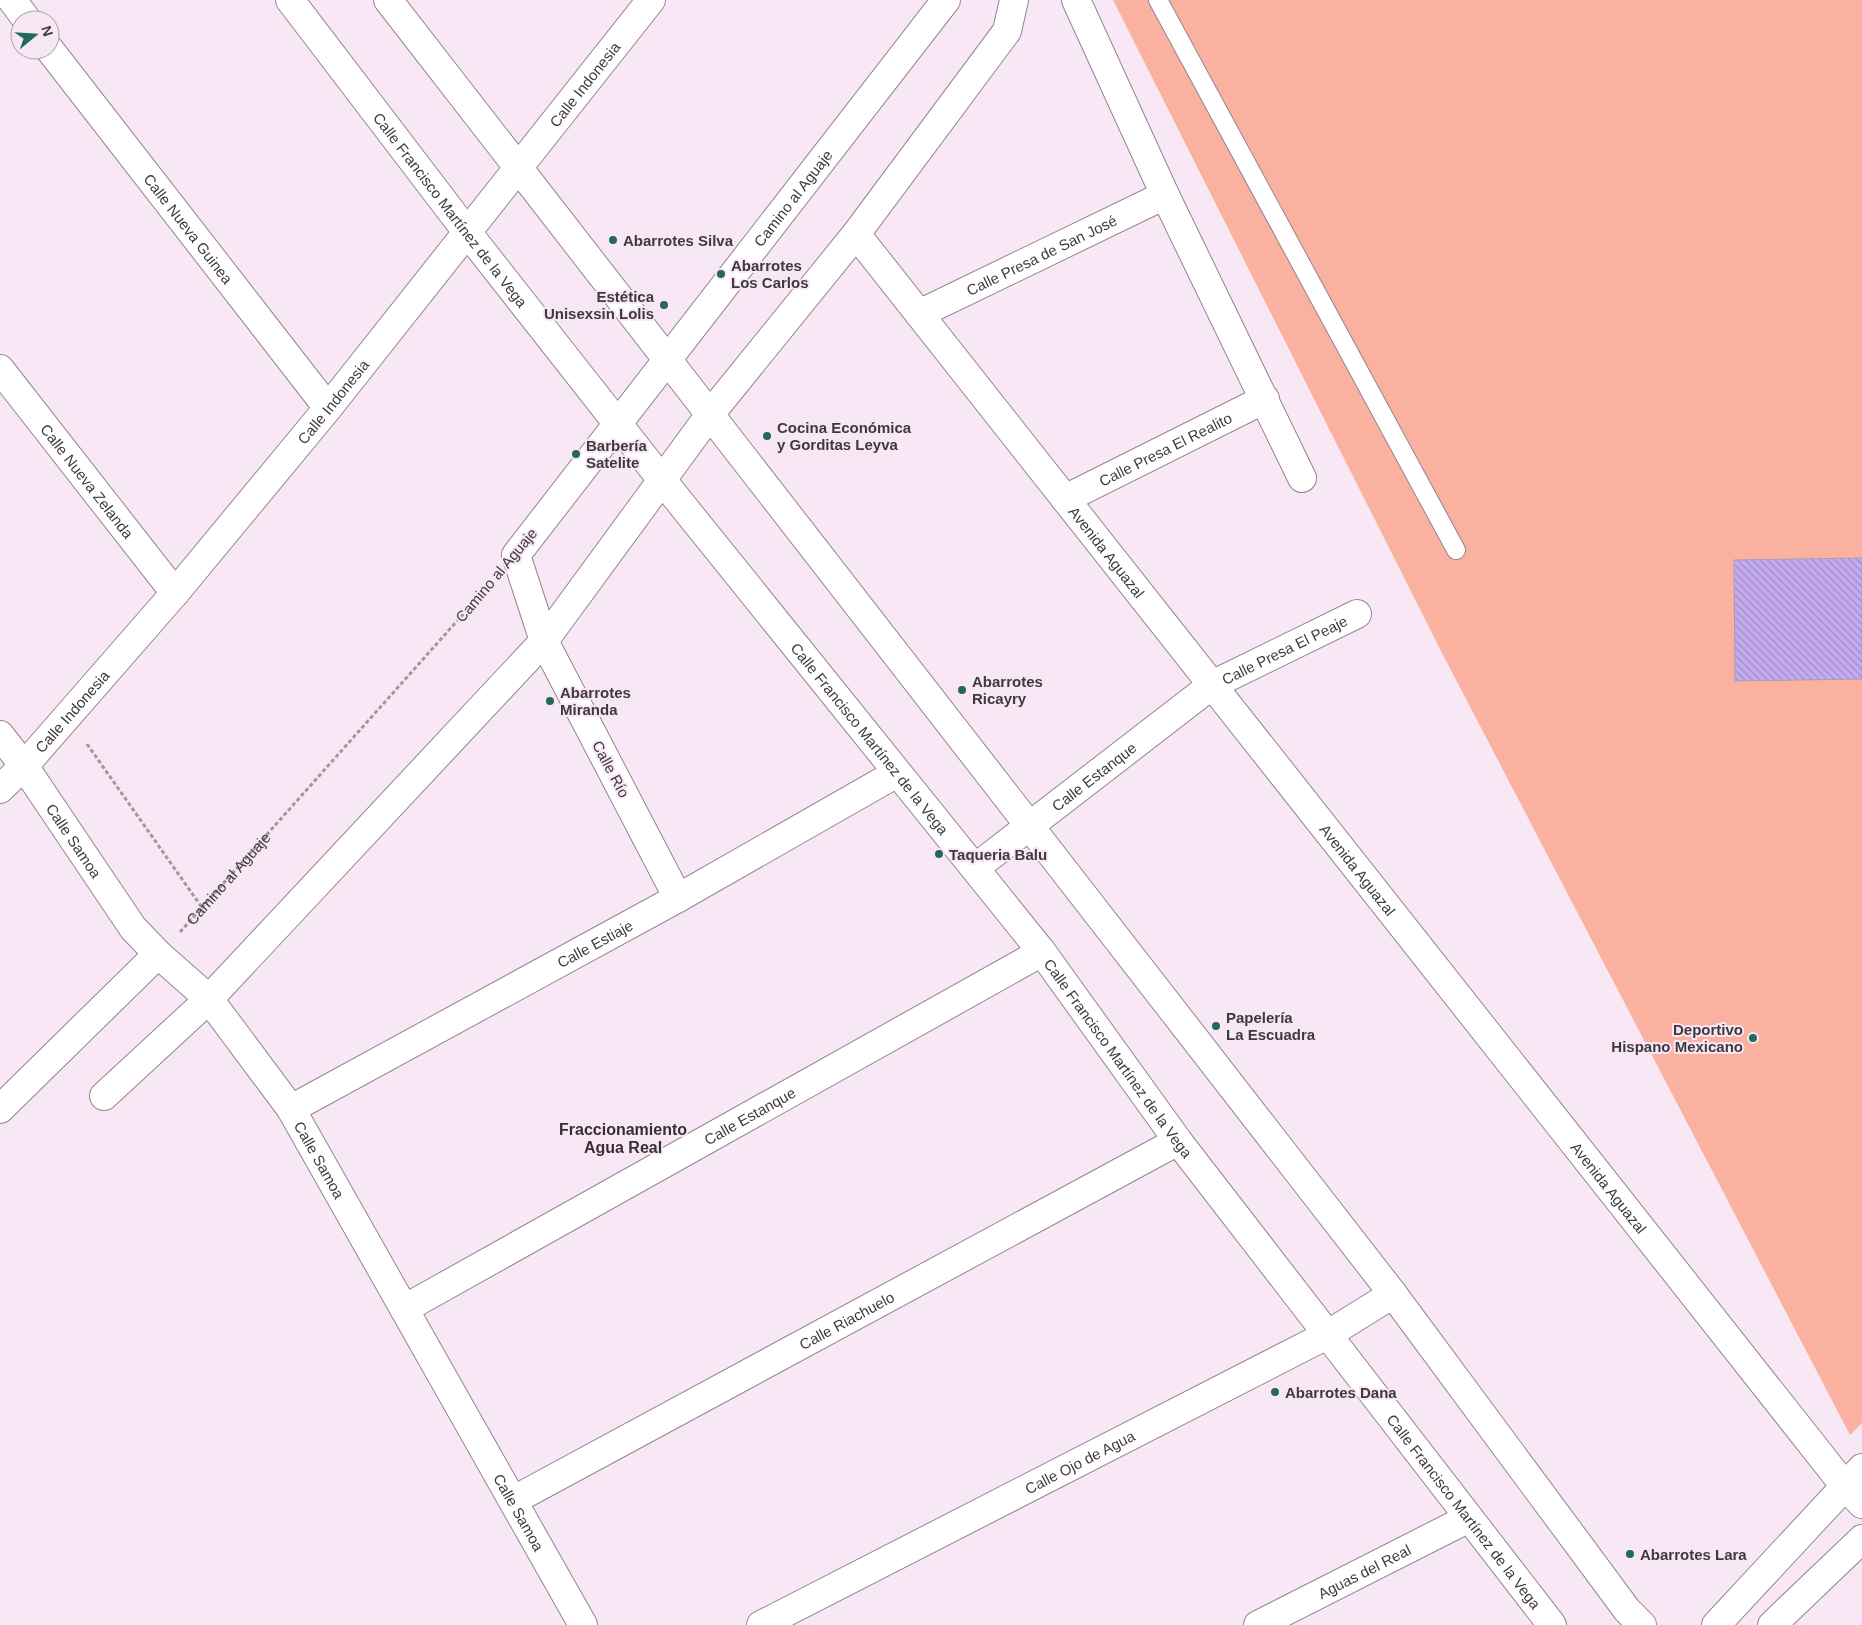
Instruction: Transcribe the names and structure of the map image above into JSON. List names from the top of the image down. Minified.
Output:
{"streets":{"street":["Calle Indonesia","Camino al Aguaje","Calle Francisco Martínez de la Vega","Calle Nueva Guinea","Calle Presa de San José","Calle Presa El Realito","Calle Nueva Zelanda","Avenida Aguazal","Calle Presa El Peaje","Calle Río","Calle Estanque","Calle Samoa","Calle Estiaje","Calle Riachuelo","Calle Ojo de Agua","Aguas del Real"]},"crossings":[["Calle Indonesia","Calle Francisco Martínez de la Vega"],["Calle Indonesia","Calle Nueva Guinea"],["Calle Indonesia","Calle Nueva Zelanda"],["Calle Indonesia","Calle Samoa"],["Camino al Aguaje","Calle Francisco Martínez de la Vega"],["Camino al Aguaje","Calle Río"],["Camino al Aguaje","Calle Samoa"],["Calle Francisco Martínez de la Vega","Calle Estanque"],["Calle Francisco Martínez de la Vega","Calle Estiaje"],["Calle Francisco Martínez de la Vega","Calle Riachuelo"],["Calle Francisco Martínez de la Vega","Calle Ojo de Agua"],["Calle Francisco Martínez de la Vega","Aguas del Real"],["Calle Presa de San José","Avenida Aguazal"],["Calle Presa El Realito","Avenida Aguazal"],["Avenida Aguazal","Calle Presa El Peaje"],["Avenida Aguazal","Calle Estanque"],["Calle Presa El Peaje","Calle Estanque"],["Calle Río","Calle Estiaje"],["Calle Estanque","Calle Samoa"],["Calle Samoa","Calle Estiaje"],["Calle Samoa","Calle Riachuelo"]],"districts":["Fraccionamiento Agua Real"],"places":["Abarrotes Silva","Abarrotes Los Carlos","Estética Unisexsin Lolis","Cocina Económica y Gorditas Leyva","Barbería Satelite","Abarrotes Ricayry","Abarrotes Miranda","Taqueria Balu","Papelería La Escuadra","Deportivo Hispano Mexicano","Abarrotes Dana","Abarrotes Lara"],"north":"right"}
